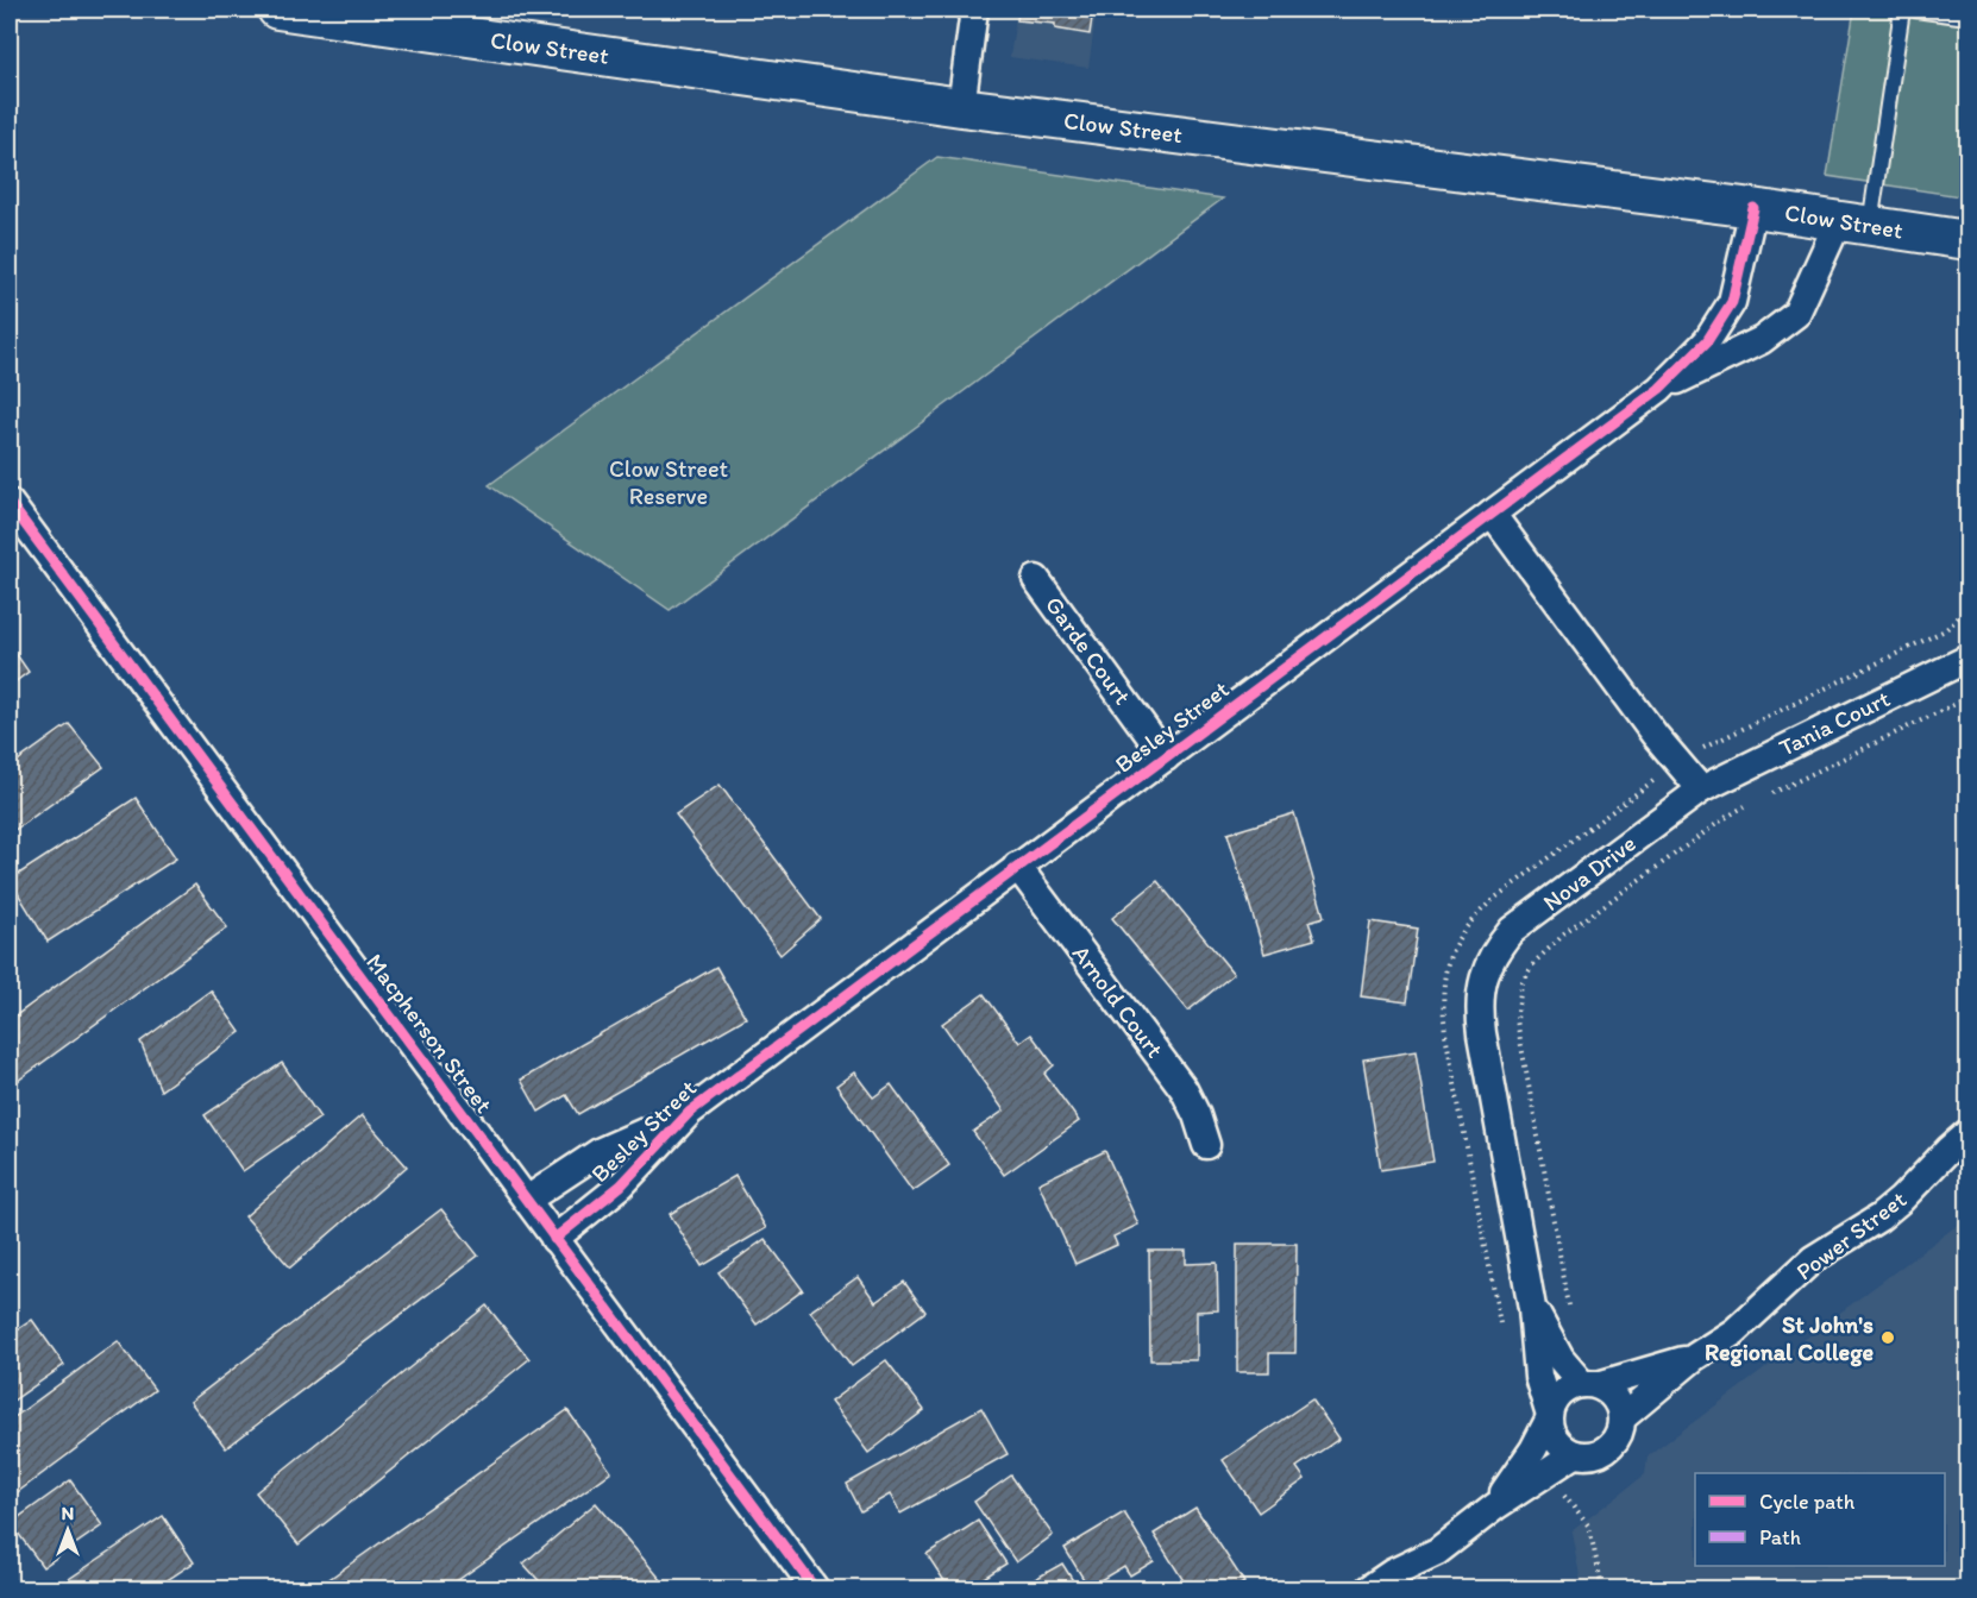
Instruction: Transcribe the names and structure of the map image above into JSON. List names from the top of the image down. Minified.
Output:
{"streets":{"main road":["Clow Street"],"street":["Garde Court","Tania Court","Besley Street","Nova Drive","Arnold Court","Macpherson Street","Power Street"]},"crossings":[["Clow Street","Besley Street"],["Garde Court","Besley Street"],["Tania Court","Nova Drive"],["Besley Street","Arnold Court"],["Besley Street","Macpherson Street"],["Nova Drive","Power Street"]],"parks":["Clow Street Reserve"],"places":["St John's Regional College"],"legend":["Cycle path","Path"],"north":"top"}
